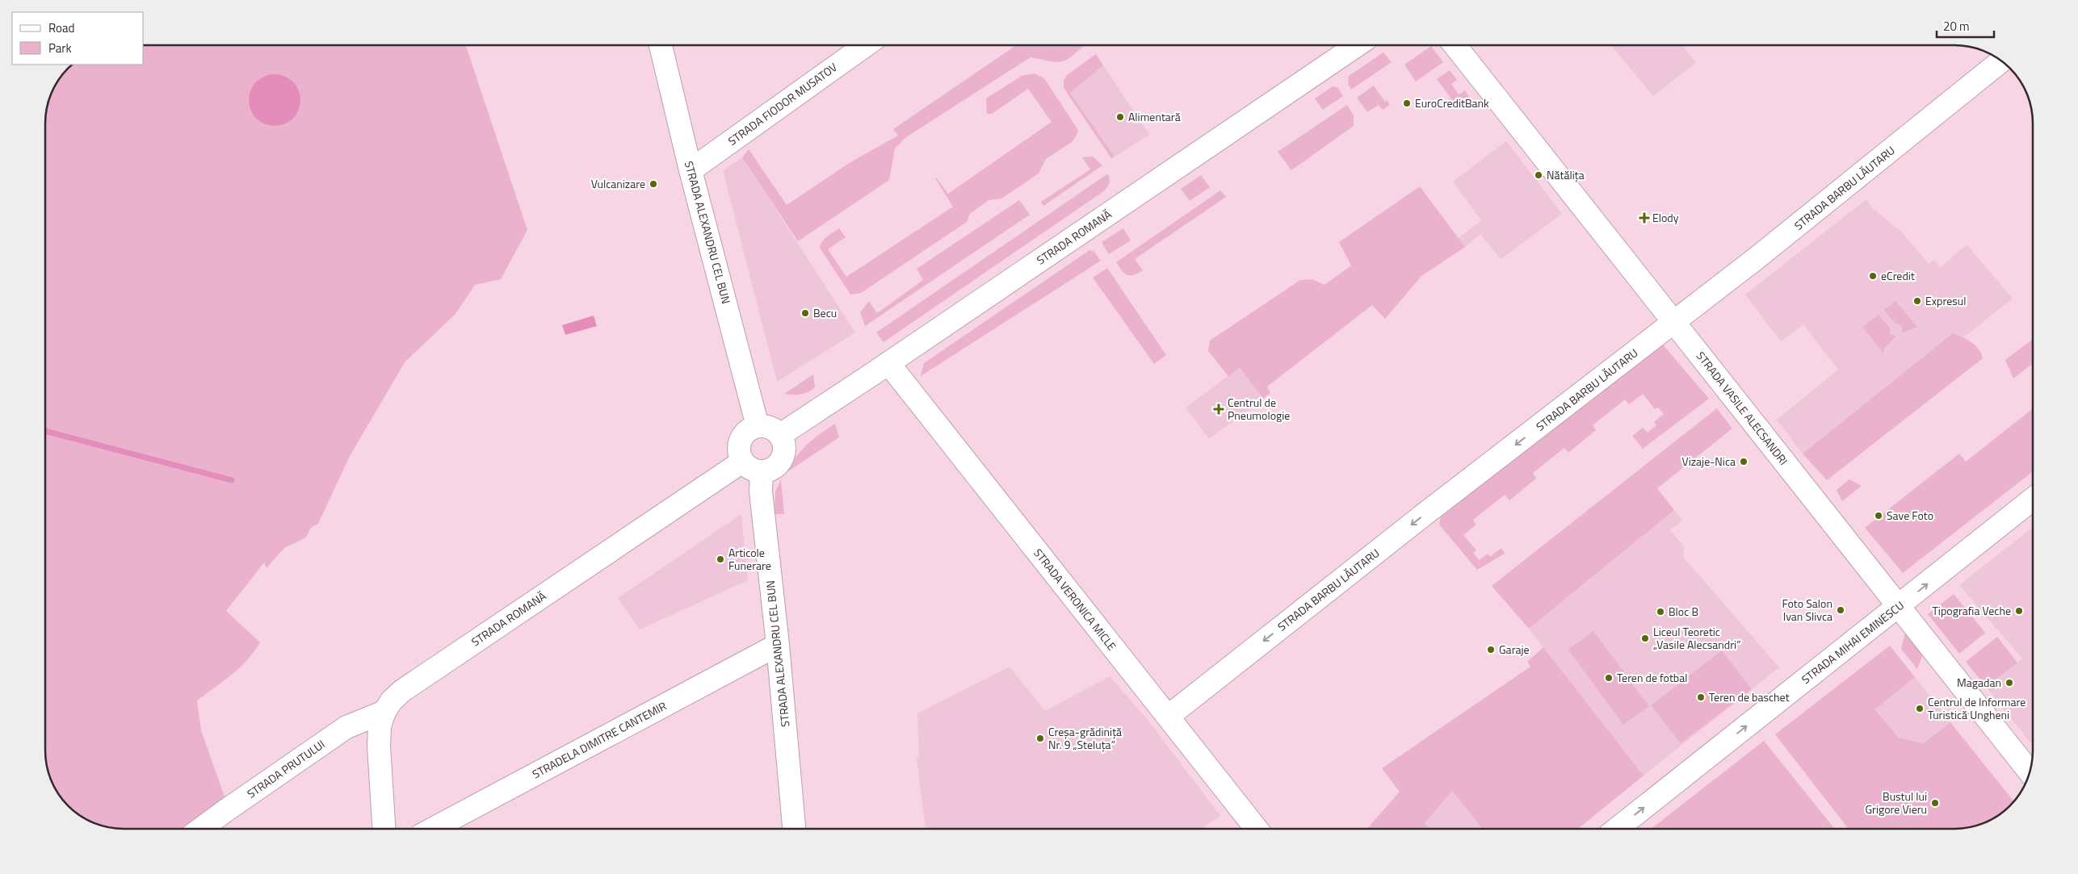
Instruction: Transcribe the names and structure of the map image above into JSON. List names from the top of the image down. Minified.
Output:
{"streets":{"street":["STRADA FIODOR MUSATOV","STRADA BARBU LĂUTARU","STRADA ALEXANDRU CEL BUN","STRADA ROMANĂ","STRADA VASILE ALECSANDRI","STRADA VERONICA MICLE","STRADA MIHAI EMINESCU","STRADELA DIMITRE CANTEMIR","STRADA PRUTULUI"]},"crossings":[["STRADA FIODOR MUSATOV","STRADA ALEXANDRU CEL BUN"],["STRADA BARBU LĂUTARU","STRADA VASILE ALECSANDRI"],["STRADA BARBU LĂUTARU","STRADA VERONICA MICLE"],["STRADA ALEXANDRU CEL BUN","STRADA ROMANĂ"],["STRADA ALEXANDRU CEL BUN","STRADELA DIMITRE CANTEMIR"],["STRADA ROMANĂ","STRADA VERONICA MICLE"],["STRADA ROMANĂ","STRADA PRUTULUI"],["STRADA VASILE ALECSANDRI","STRADA MIHAI EMINESCU"]],"one_way":["STRADA BARBU LĂUTARU","STRADA MIHAI EMINESCU"],"places":{"other":["EuroCreditBank","Alimentară","Nătălița","Vulcanizare","eCredit","Expresul","Becu","Vizaje-Nica","Save Foto","Articole Funerare","Foto Salon Ivan Slivca","Tipografia Veche","Bloc B","Liceul Teoretic „Vasile Alecsandri”","Garaje","Teren de fotbal","Magadan","Teren de baschet","Centrul de Informare Turistică Ungheni","Creșa-grădiniță Nr. 9 „Steluța”","Bustul lui Grigore Vieru"],"health":["Elody","Centrul de Pneumologie"]},"legend":["Road","Park"],"scale_bar":"20 m"}
